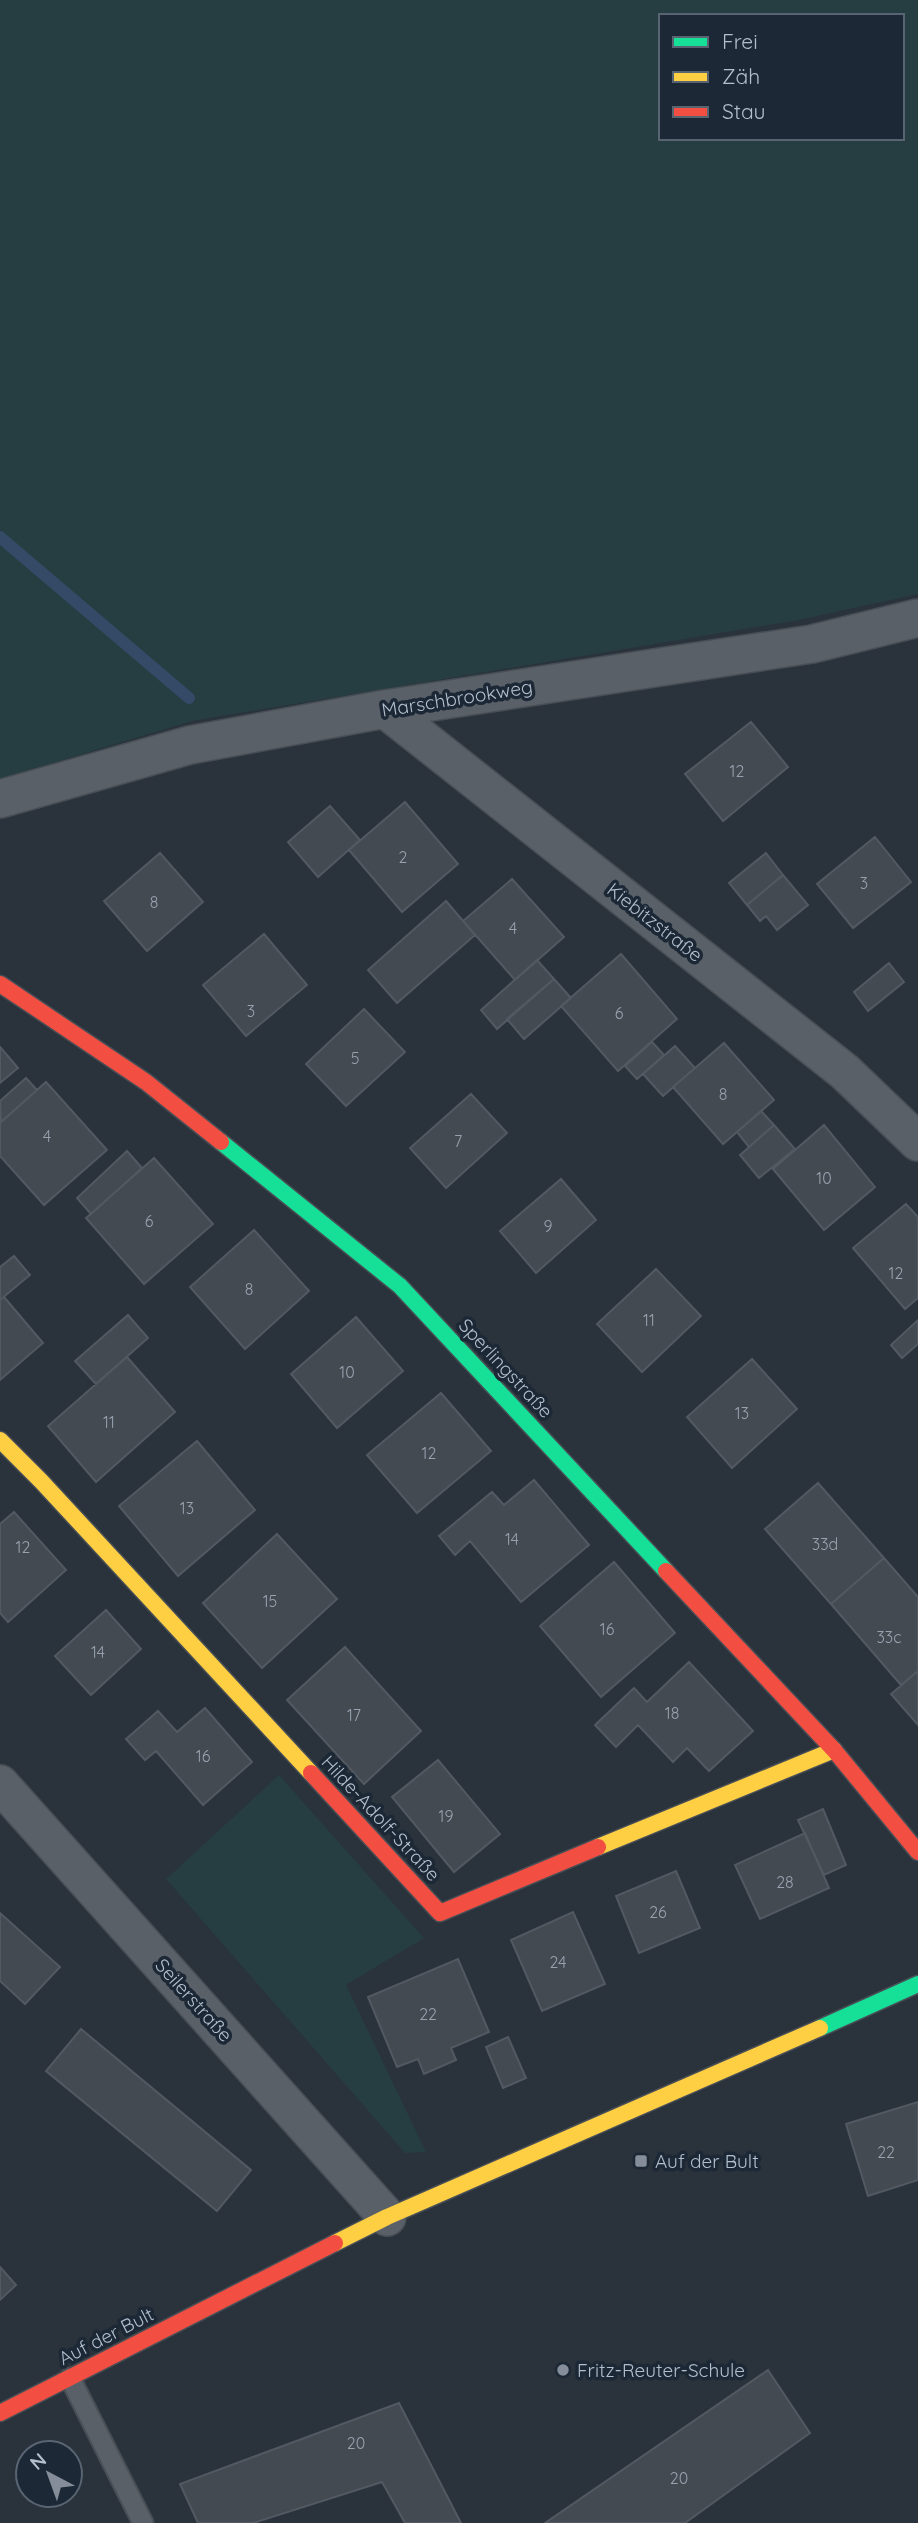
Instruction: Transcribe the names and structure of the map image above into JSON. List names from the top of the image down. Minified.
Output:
{"streets":{"street":["Marschbrookweg","Kiebitzstraße","Sperlingstraße","Hilde-Adolf-Straße","Seilerstraße","Auf der Bult"]},"crossings":[["Marschbrookweg","Kiebitzstraße"],["Sperlingstraße","Hilde-Adolf-Straße"],["Seilerstraße","Auf der Bult"]],"places":{"transit":["Auf der Bult"],"other":["Fritz-Reuter-Schule"]},"house_numbers":["12","2","3","8","4","3","6","5","8","4","7","10","6","9","12","8","11","10","13","11","12","13","14","33d","12","15","16","33c","14","18","17","16","19","28","26","24","22","22","20","20"],"legend":["Frei","Zäh","Stau"],"north":"top left"}
